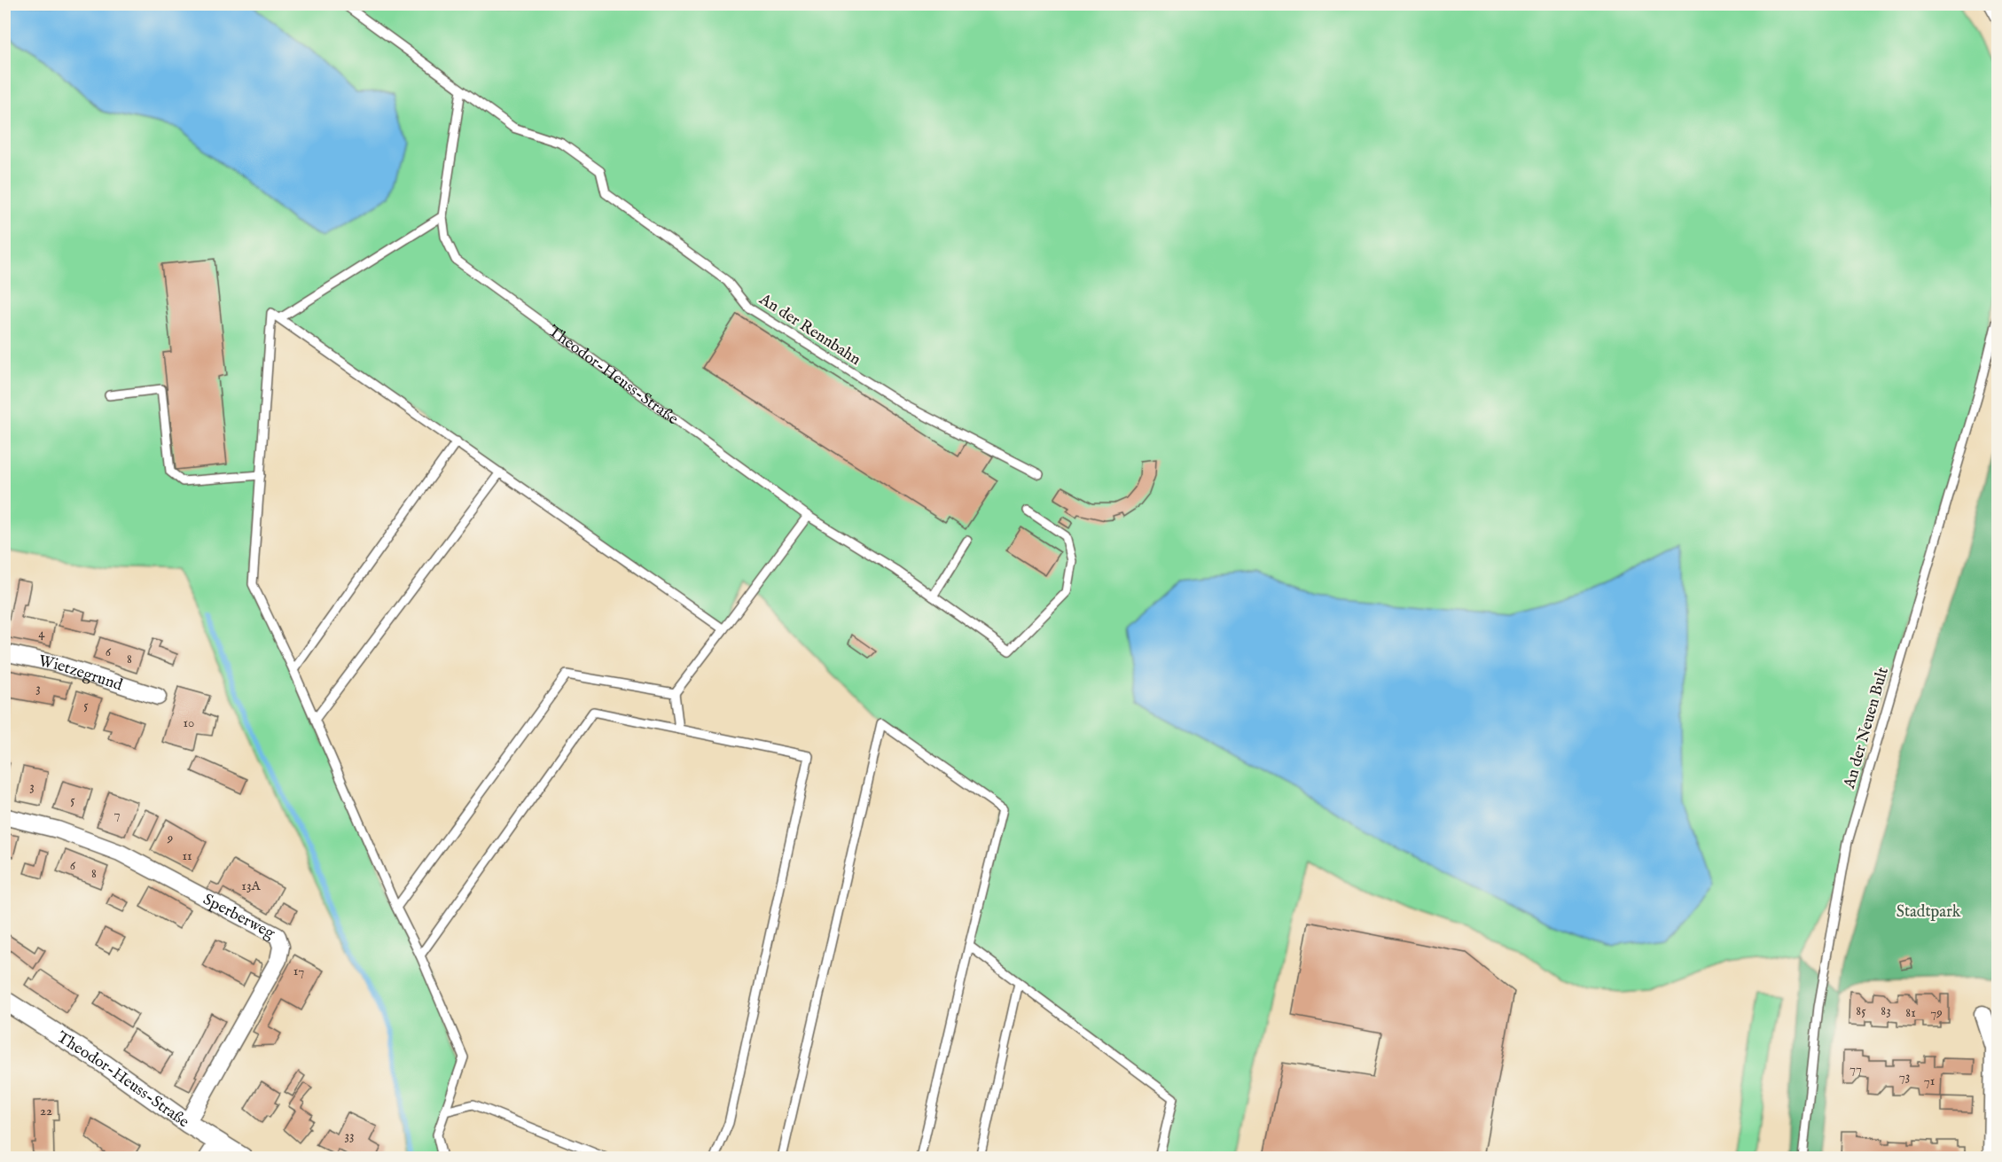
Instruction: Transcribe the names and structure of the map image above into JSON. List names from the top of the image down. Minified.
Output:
{"streets":{"street":["Theodor-Heuss-Straße","Wietzegrund","Sperberweg"],"lane":["An der Rennbahn","An der Neuen Bult"]},"crossings":[["An der Rennbahn","Theodor-Heuss-Straße"],["Theodor-Heuss-Straße","Sperberweg"]],"parks":["Stadtpark"],"house_numbers":["4","6","8","3","5","10","3","5","7","9","11","6","8","13A","17","85","83","81","79","77","73","71","22","33"]}
